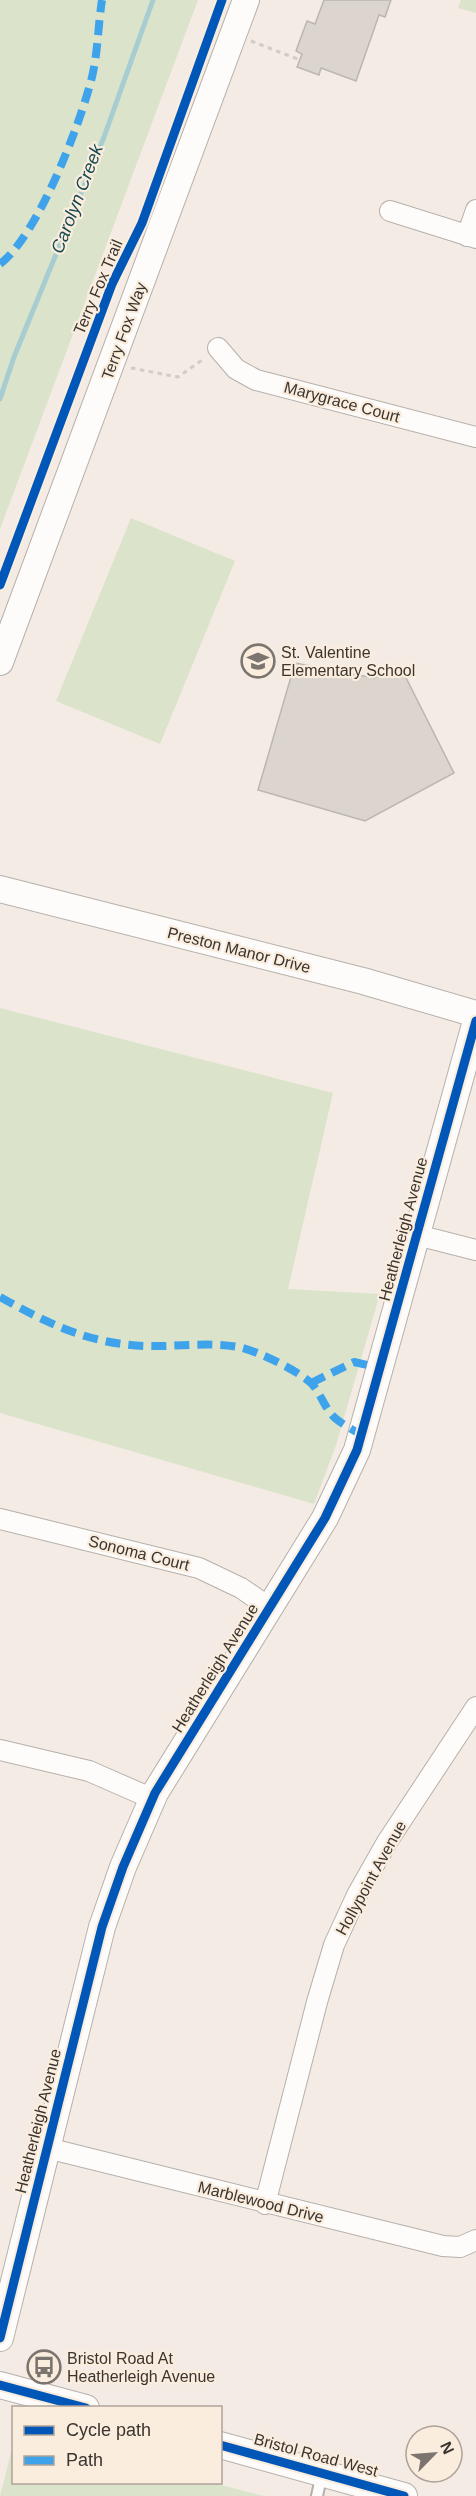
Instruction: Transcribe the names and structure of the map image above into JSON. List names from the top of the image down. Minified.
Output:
{"streets":{"street":["Terry Fox Way","Marygrace Court","Preston Manor Drive","Heatherleigh Avenue","Sonoma Court","Hollypoint Avenue","Marblewood Drive","Bristol Road West"],"cycle path":["Terry Fox Trail"]},"crossings":[["Heatherleigh Avenue","Sonoma Court"],["Heatherleigh Avenue","Marblewood Drive"],["Hollypoint Avenue","Marblewood Drive"]],"water":["Carolyn Creek"],"places":{"school or university":["St. Valentine Elementary School"],"bus stop":["Bristol Road At Heatherleigh Avenue"]},"legend":["Cycle path","Path"],"north":"top right"}
